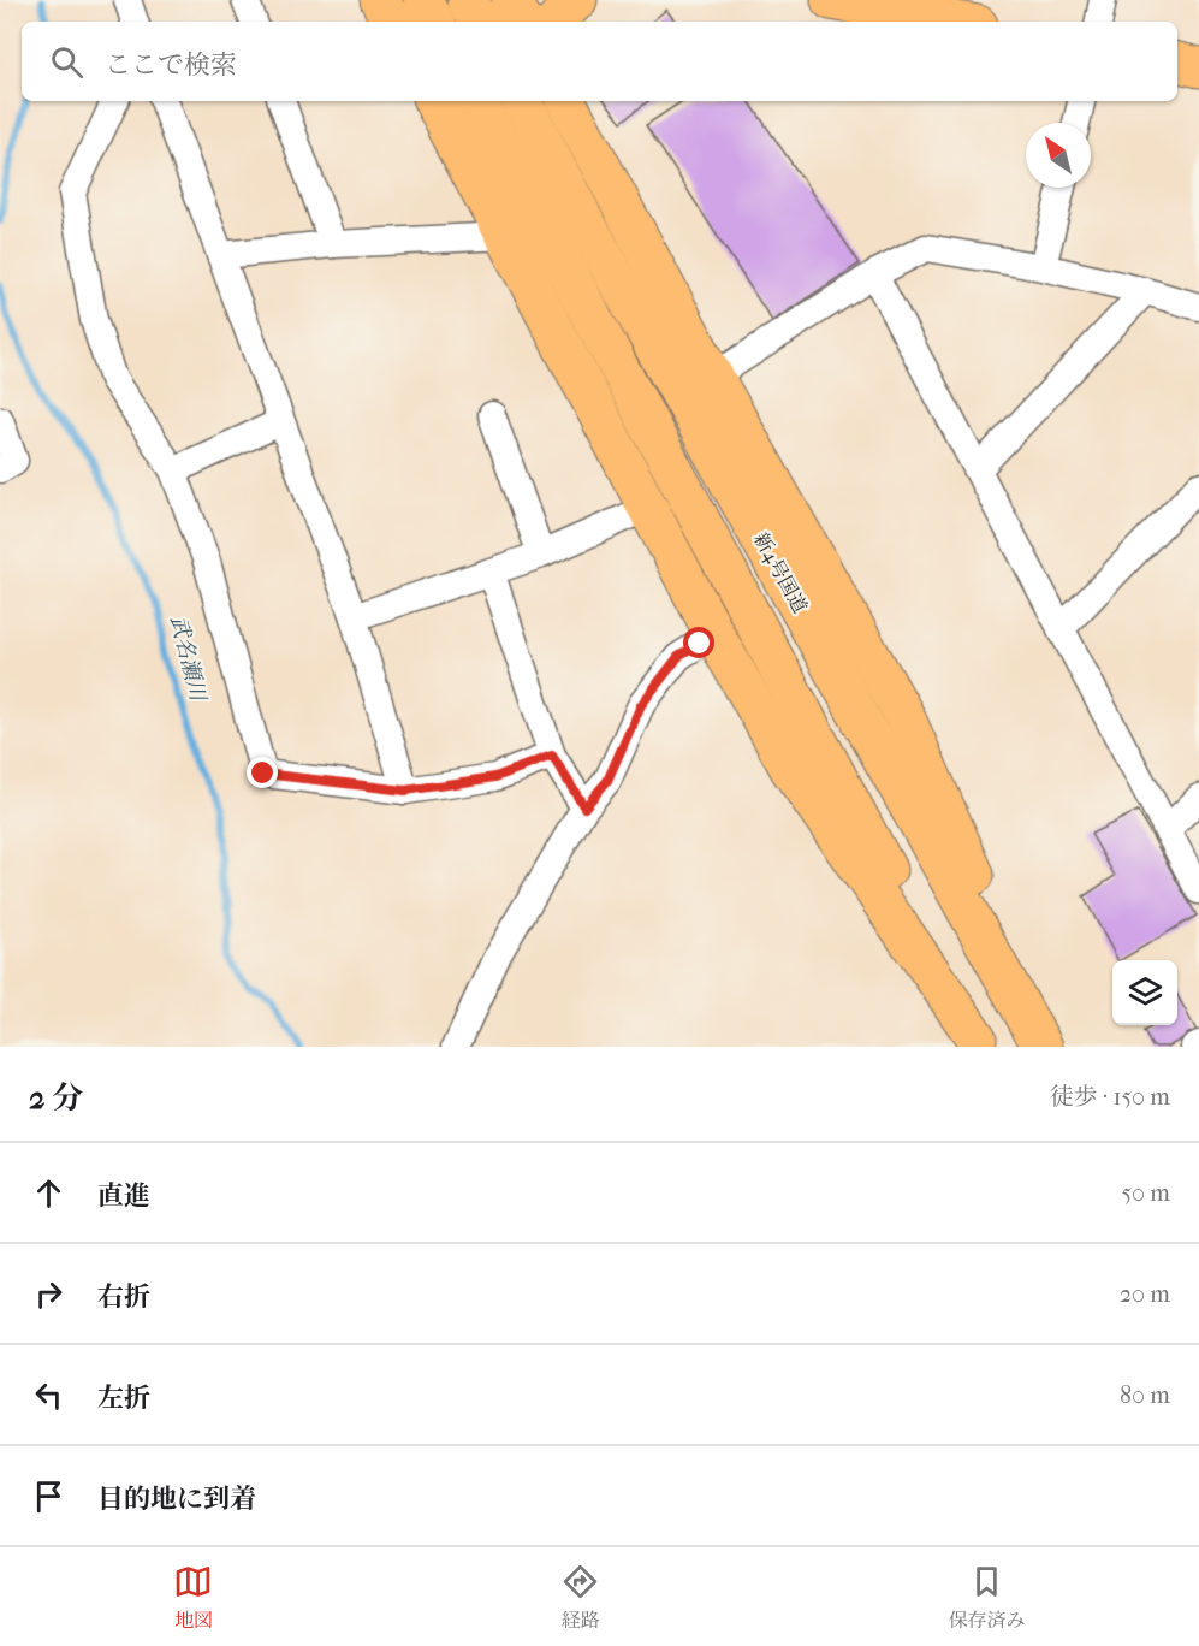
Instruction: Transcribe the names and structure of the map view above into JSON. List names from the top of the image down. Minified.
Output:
{"streets":{"main road":["新4号国道"]},"water":["武名瀬川"],"north":"top left","page":{"search":"ここで検索","heading":["2 分","徒歩 · 150 m"],"list":[["直進","50 m"],["右折","20 m"],["左折","80 m"],"目的地に到着"],"nav":["地図","経路","保存済み"]}}
